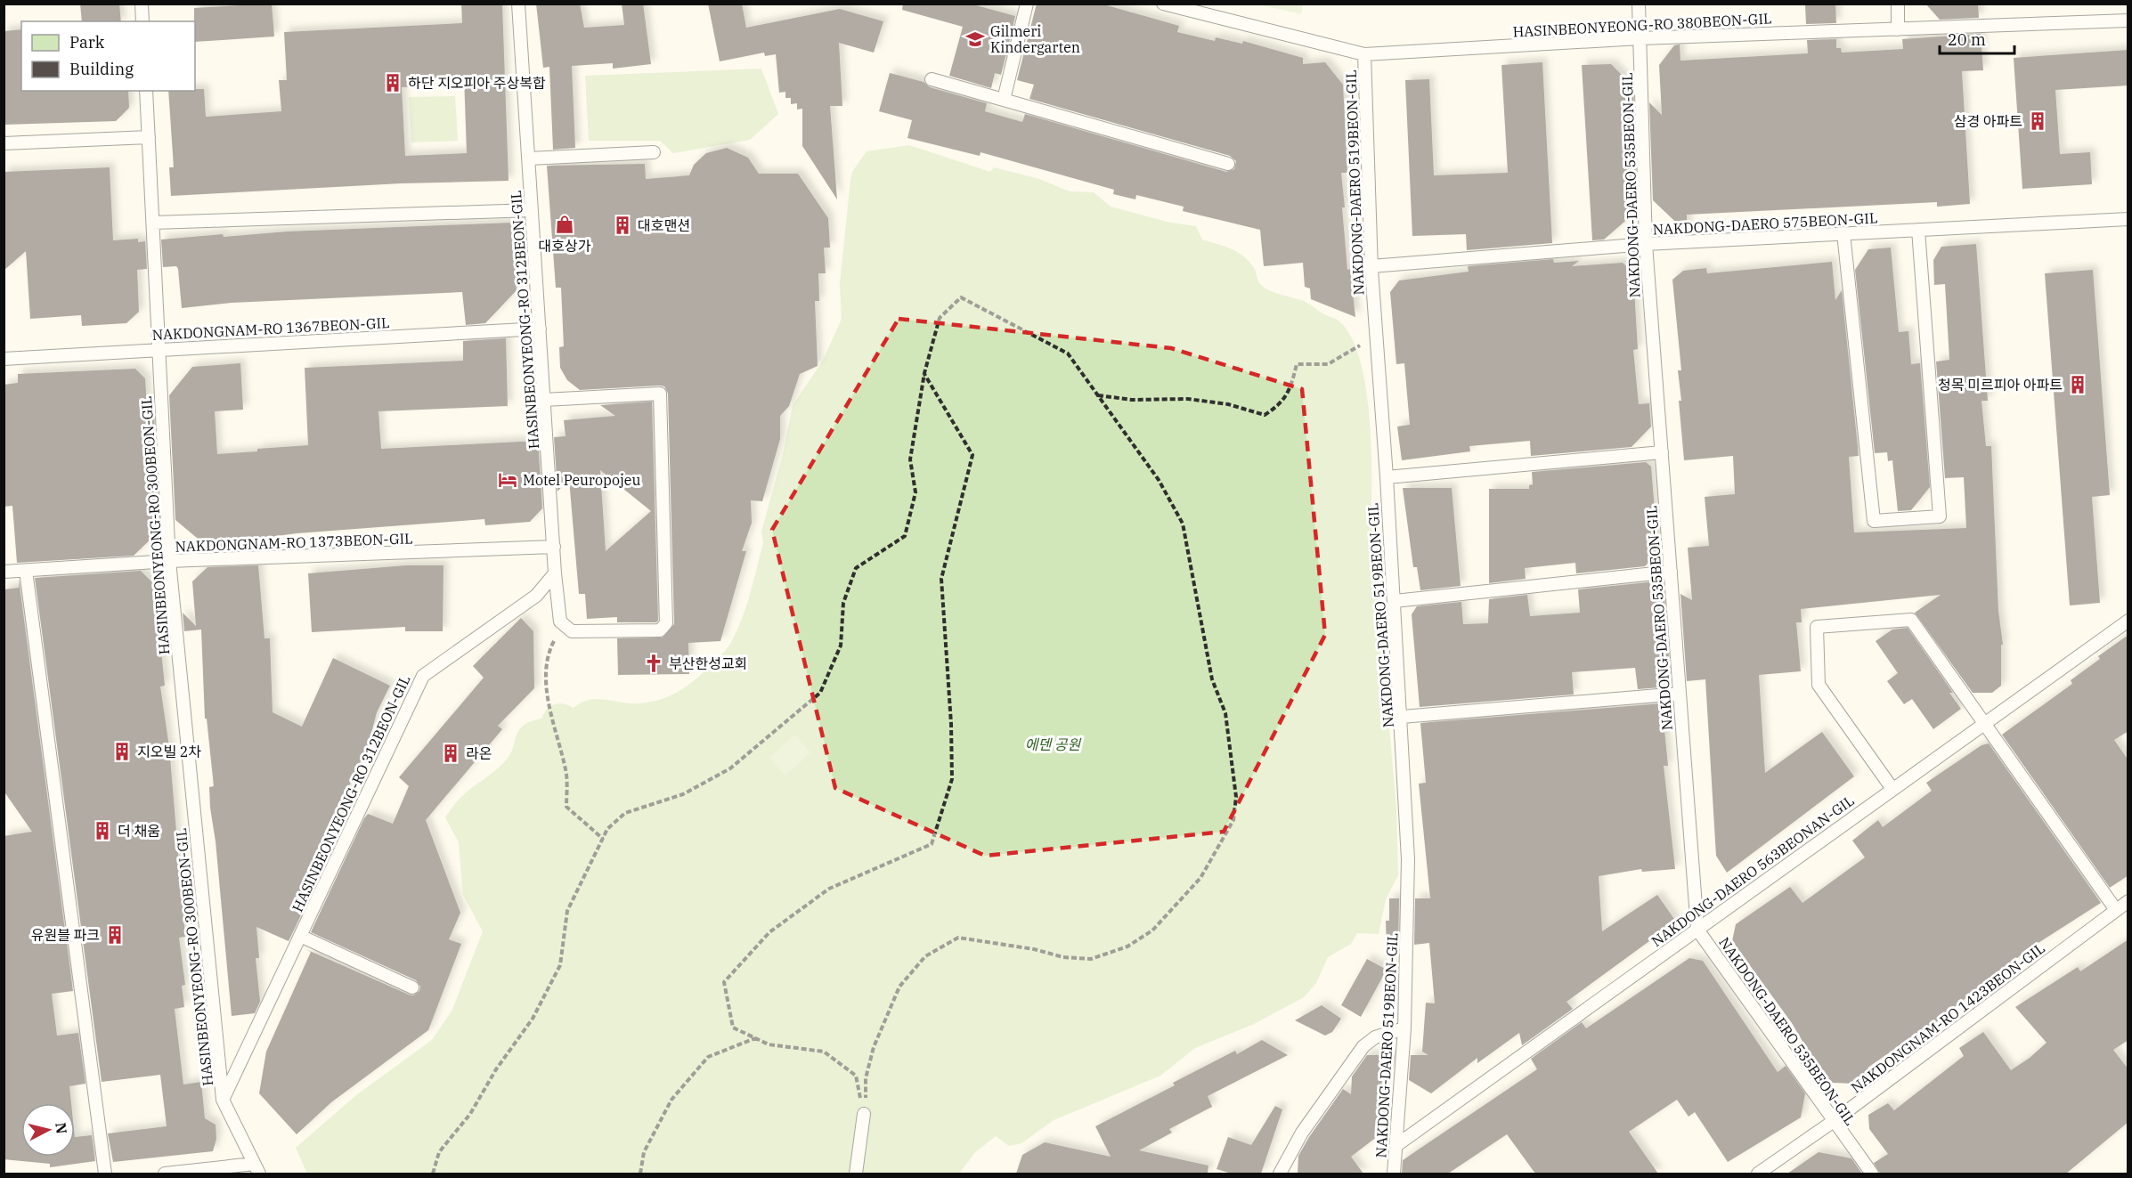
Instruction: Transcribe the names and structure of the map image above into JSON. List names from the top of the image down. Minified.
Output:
{"streets":{"lane":["HASINBEONYEONG-RO 380BEON-GIL","NAKDONG-DAERO 519BEON-GIL","NAKDONG-DAERO 535BEON-GIL","NAKDONG-DAERO 575BEON-GIL","HASINBEONYEONG-RO 312BEON-GIL","NAKDONGNAM-RO 1367BEON-GIL","HASINBEONYEONG-RO 300BEON-GIL","NAKDONGNAM-RO 1373BEON-GIL","NAKDONG-DAERO 563BEONAN-GIL","NAKDONGNAM-RO 1423BEON-GIL"]},"crossings":[["HASINBEONYEONG-RO 380BEON-GIL","NAKDONG-DAERO 519BEON-GIL"],["HASINBEONYEONG-RO 380BEON-GIL","NAKDONG-DAERO 535BEON-GIL"],["NAKDONG-DAERO 519BEON-GIL","NAKDONG-DAERO 575BEON-GIL"],["NAKDONG-DAERO 519BEON-GIL","NAKDONG-DAERO 563BEONAN-GIL"],["NAKDONG-DAERO 535BEON-GIL","NAKDONG-DAERO 575BEON-GIL"],["NAKDONG-DAERO 535BEON-GIL","NAKDONG-DAERO 563BEONAN-GIL"],["NAKDONG-DAERO 535BEON-GIL","NAKDONGNAM-RO 1423BEON-GIL"],["HASINBEONYEONG-RO 312BEON-GIL","NAKDONGNAM-RO 1367BEON-GIL"],["HASINBEONYEONG-RO 312BEON-GIL","HASINBEONYEONG-RO 300BEON-GIL"],["HASINBEONYEONG-RO 312BEON-GIL","NAKDONGNAM-RO 1373BEON-GIL"],["NAKDONGNAM-RO 1367BEON-GIL","HASINBEONYEONG-RO 300BEON-GIL"],["HASINBEONYEONG-RO 300BEON-GIL","NAKDONGNAM-RO 1373BEON-GIL"]],"parks":["에덴 공원"],"places":{"school or university":["Gilmeri Kindergarten"],"building":["하단 지오피아 주상복합","삼경 아파트","대호맨션","청목 미르피아 아파트","지오빌 2차","라온","더 채움","유원블 파크"],"shop":["대호상가"],"hotel":["Motel Peuropojeu"],"church":["부산한성교회"]},"legend":["Park","Building"],"scale_bar":"20 m","north":"right"}
